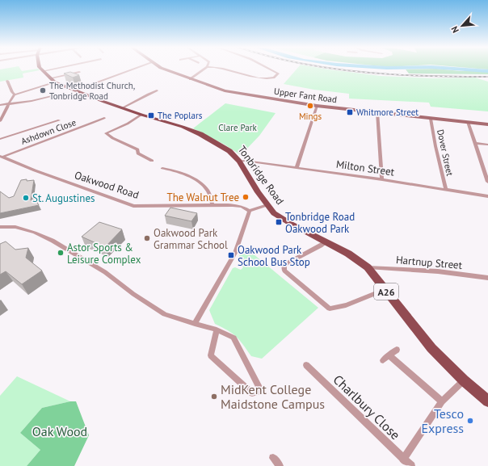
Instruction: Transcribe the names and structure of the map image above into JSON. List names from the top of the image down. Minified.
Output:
{"streets":{"main road":["Tonbridge Road","A26"],"street":["Upper Fant Road","Ashdown Close","Dover Street","Milton Street","Oakwood Road","Hartnup Street","Charlbury Close"]},"crossings":[["Upper Fant Road","Dover Street"],["Ashdown Close","Oakwood Road"],["Dover Street","Milton Street"],["Milton Street","Tonbridge Road"],["Tonbridge Road","Hartnup Street"]],"parks":["Clare Park","Oak Wood"],"places":{"other":["The Methodist Church, Tonbridge Road","Mings","The Walnut Tree","St. Augustines","Oakwood Park Grammar School","Astor Sports & Leisure Complex","MidKent College Maidstone Campus","Tesco Express"],"transit":["Whitmore Street","The Poplars","Tonbridge Road Oakwood Park","Oakwood Park School Bus Stop"]},"north":"bottom left"}
